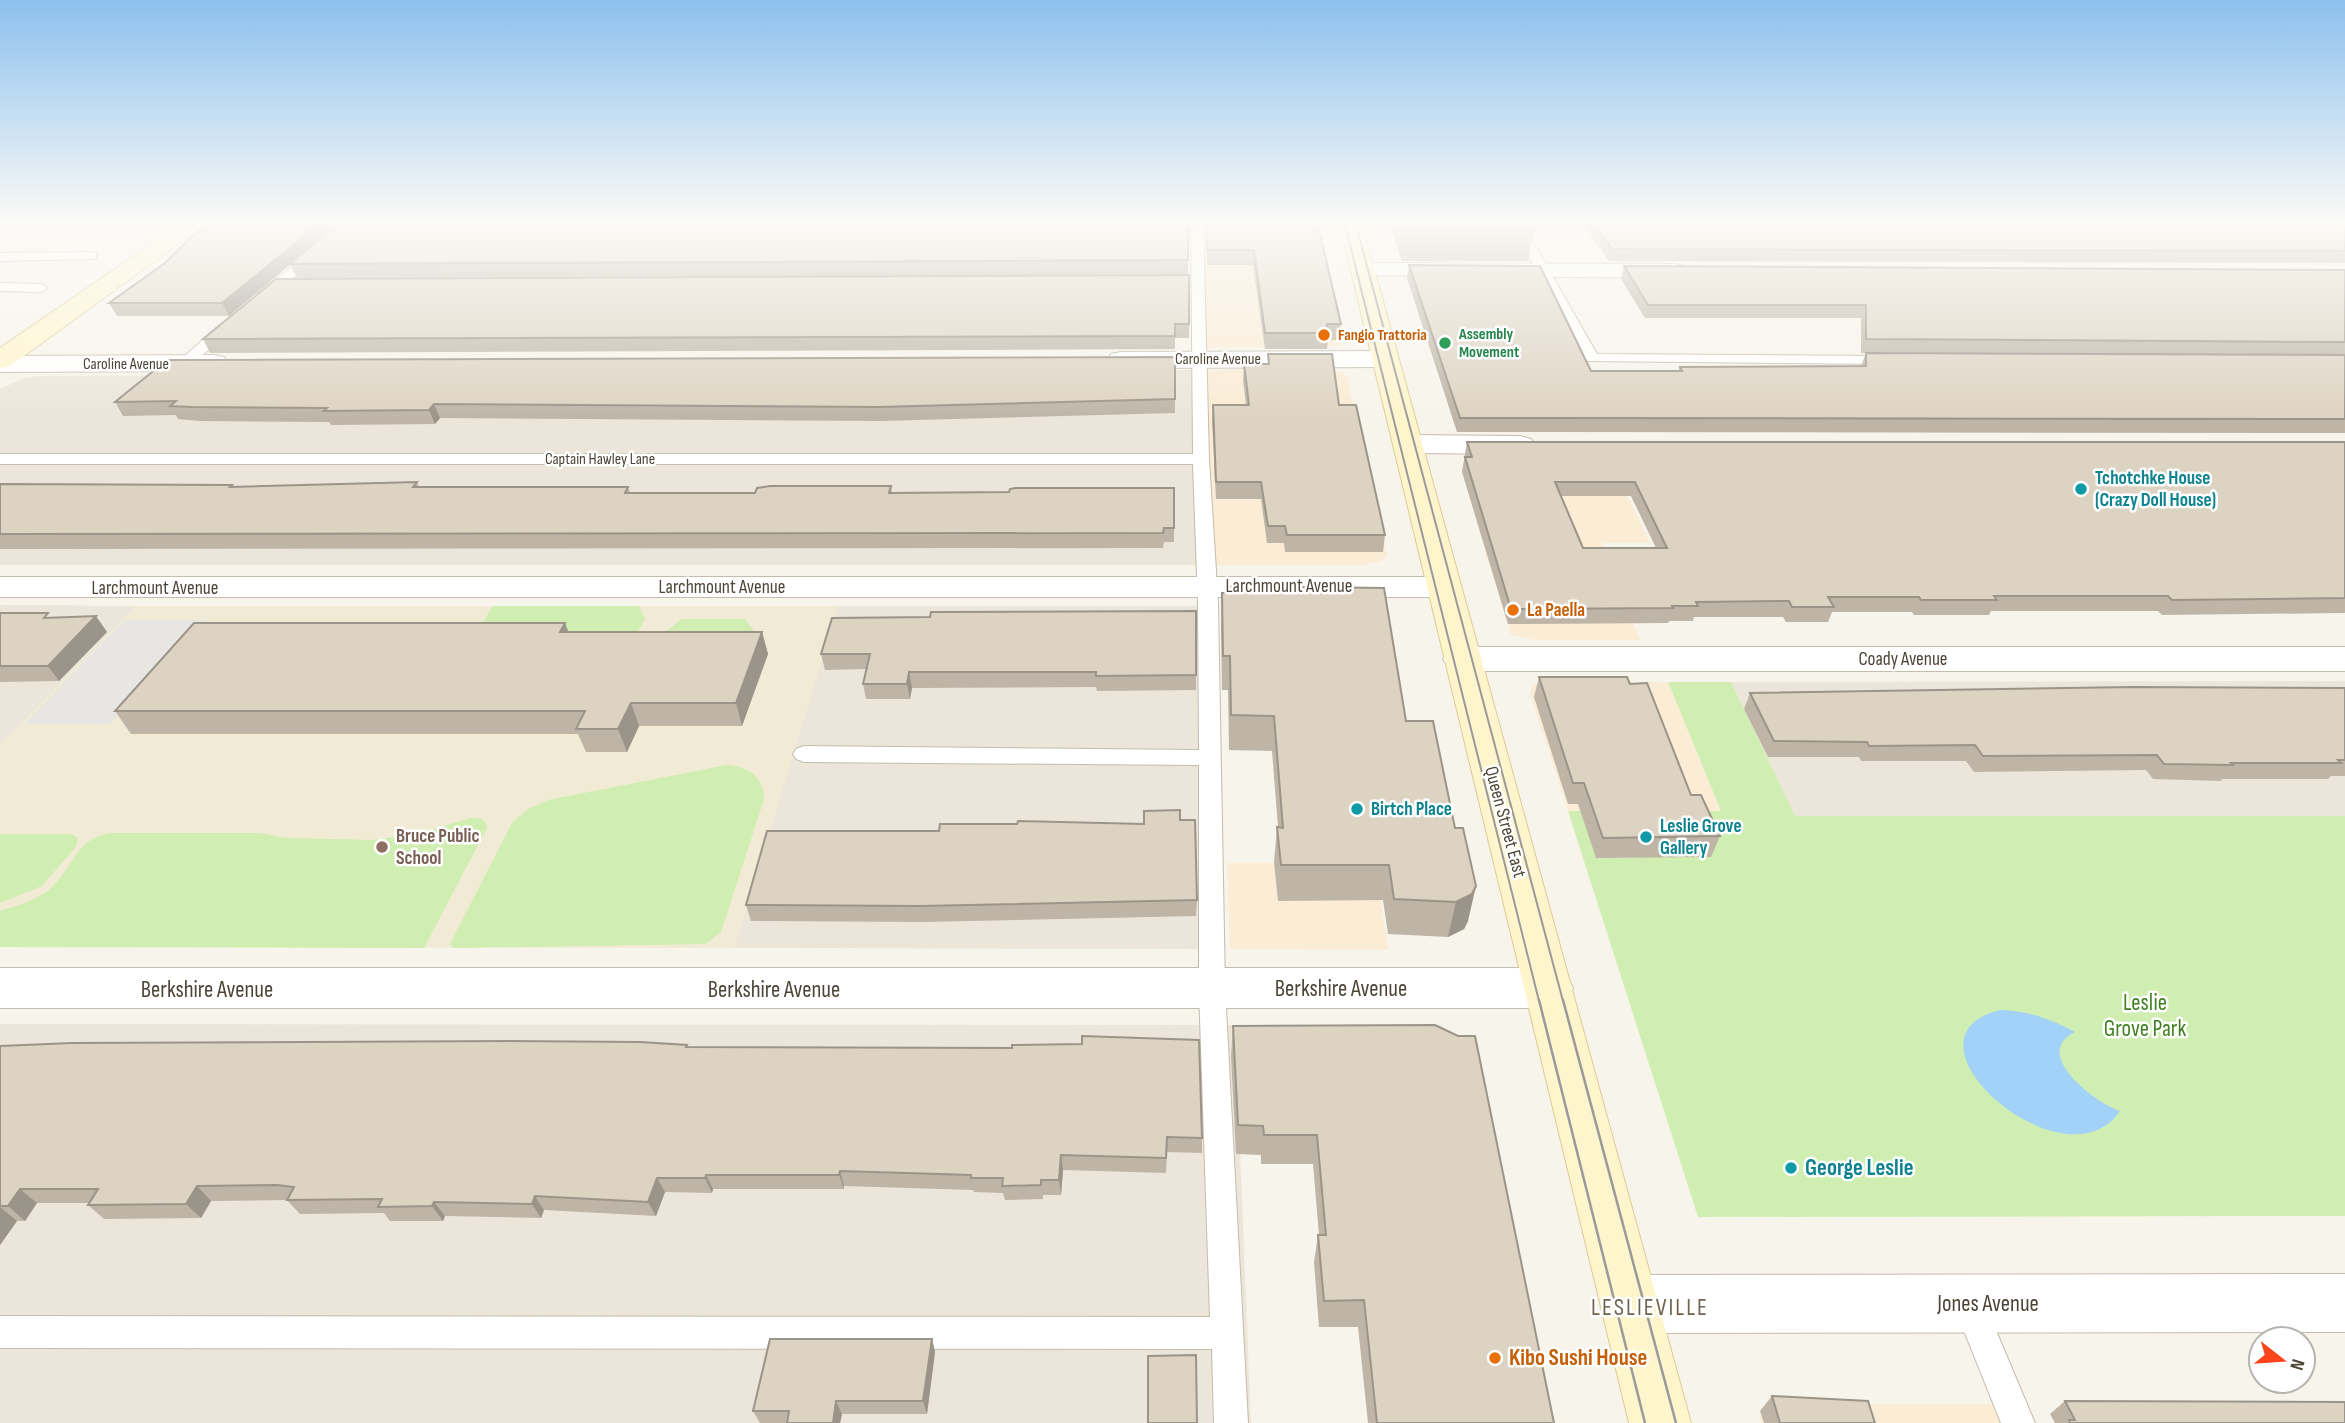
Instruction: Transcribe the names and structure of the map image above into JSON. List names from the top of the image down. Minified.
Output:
{"streets":{"main road":["Queen Street East"],"street":["Caroline Avenue","Larchmount Avenue","Coady Avenue","Berkshire Avenue","Jones Avenue"],"lane":["Captain Hawley Lane"]},"crossings":[["Caroline Avenue","Queen Street East"],["Larchmount Avenue","Queen Street East"],["Coady Avenue","Queen Street East"],["Queen Street East","Berkshire Avenue"],["Queen Street East","Jones Avenue"]],"districts":["LESLIEVILLE"],"parks":["Leslie Grove Park"],"places":["Fangio Trattoria","Assembly Movement","Tchotchke House (Crazy Doll House)","La Paella","Birtch Place","Leslie Grove Gallery","Bruce Public School","George Leslie","Kibo Sushi House"],"north":"right"}
